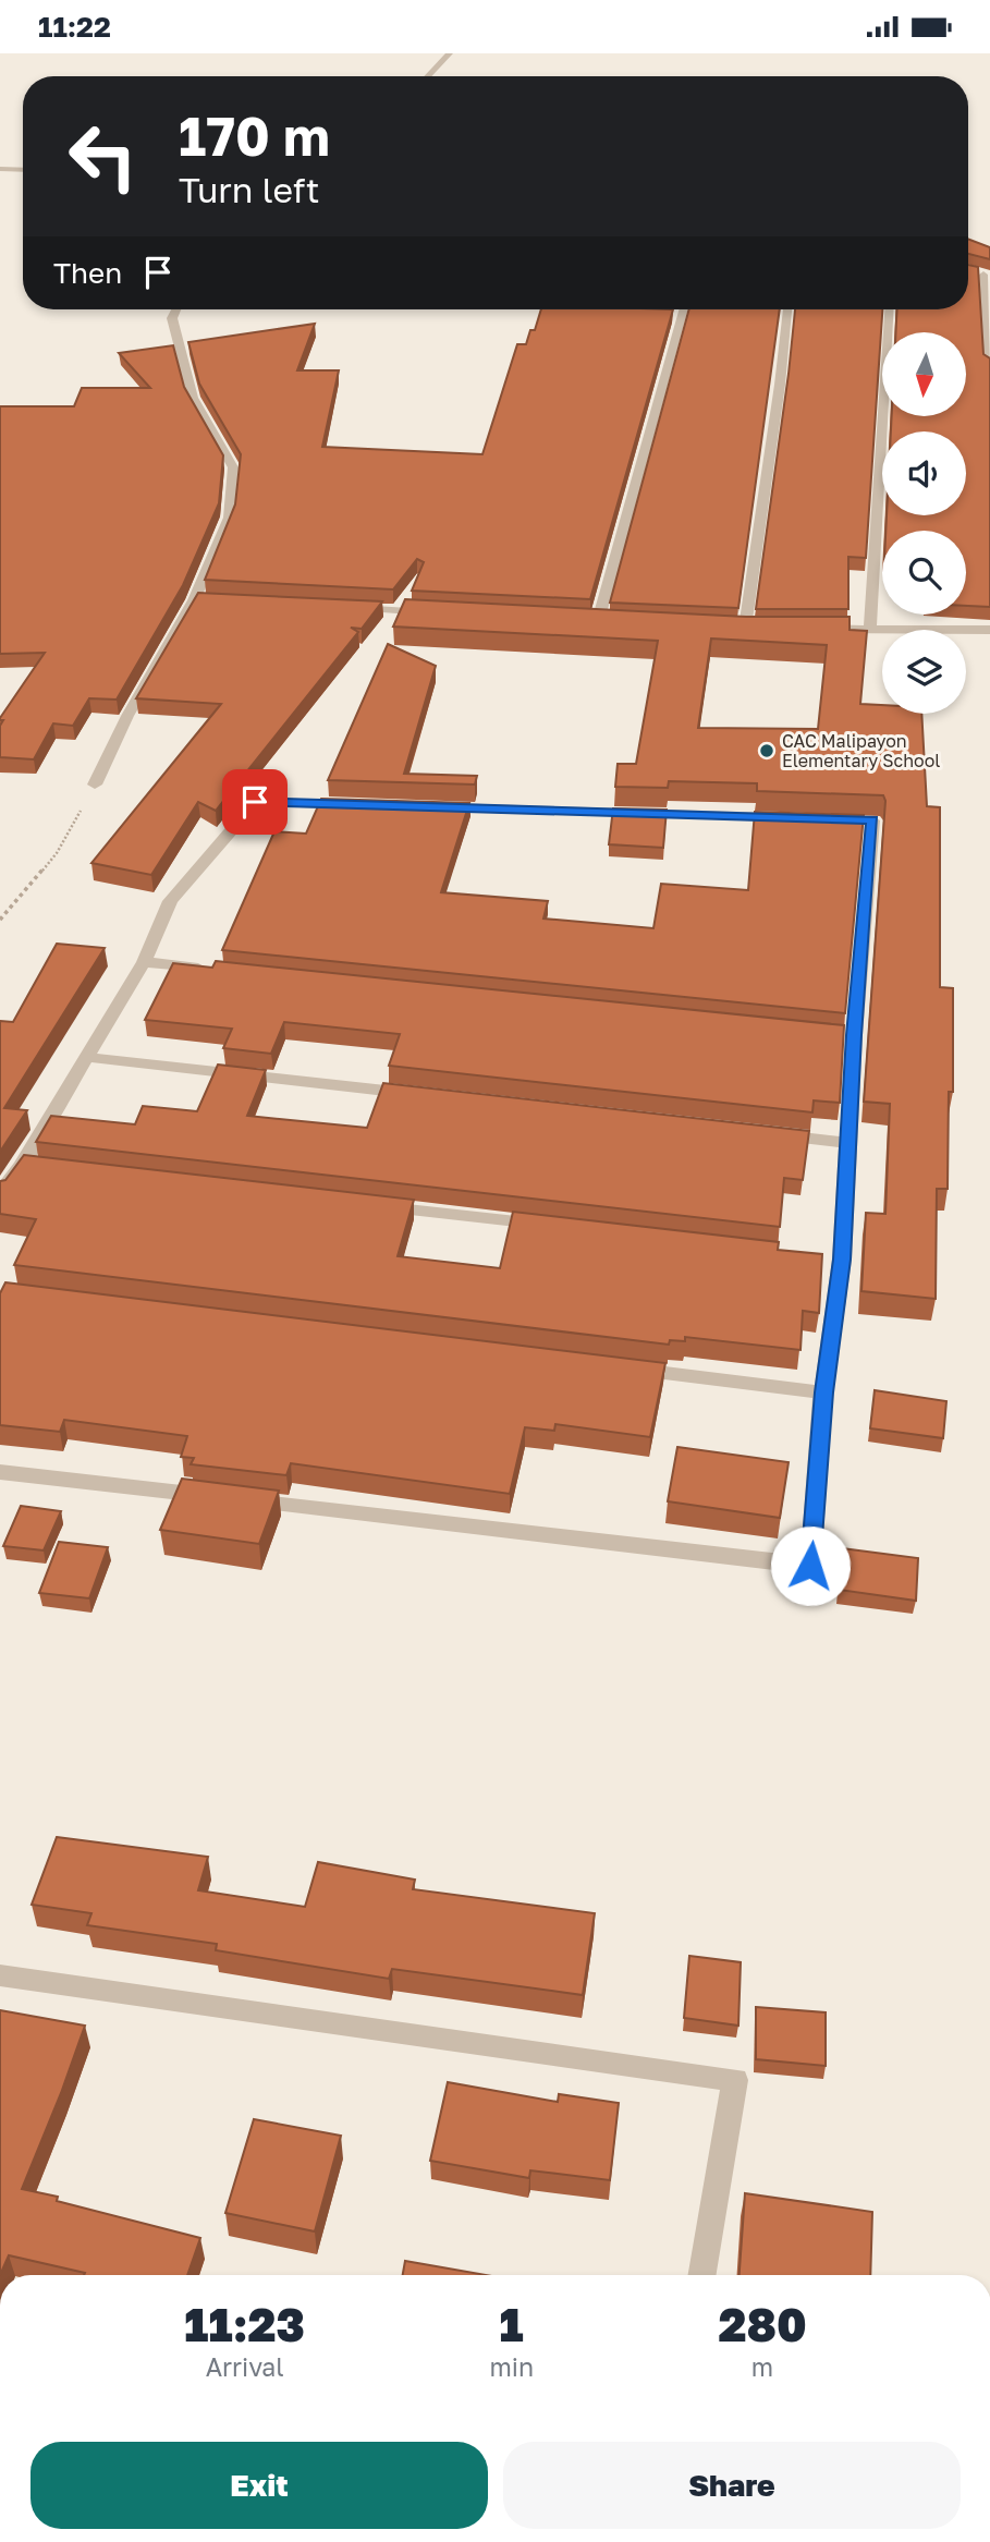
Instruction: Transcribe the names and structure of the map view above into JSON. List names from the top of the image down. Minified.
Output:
{"places":["CAC Malipayon Elementary School"],"north":"bottom","page":{"status":"11:22","turn":["170 m","Turn left"],"then":"Then","eta":["11:23","Arrival","1","min","280","m"],"buttons":["Exit","Share"]}}
